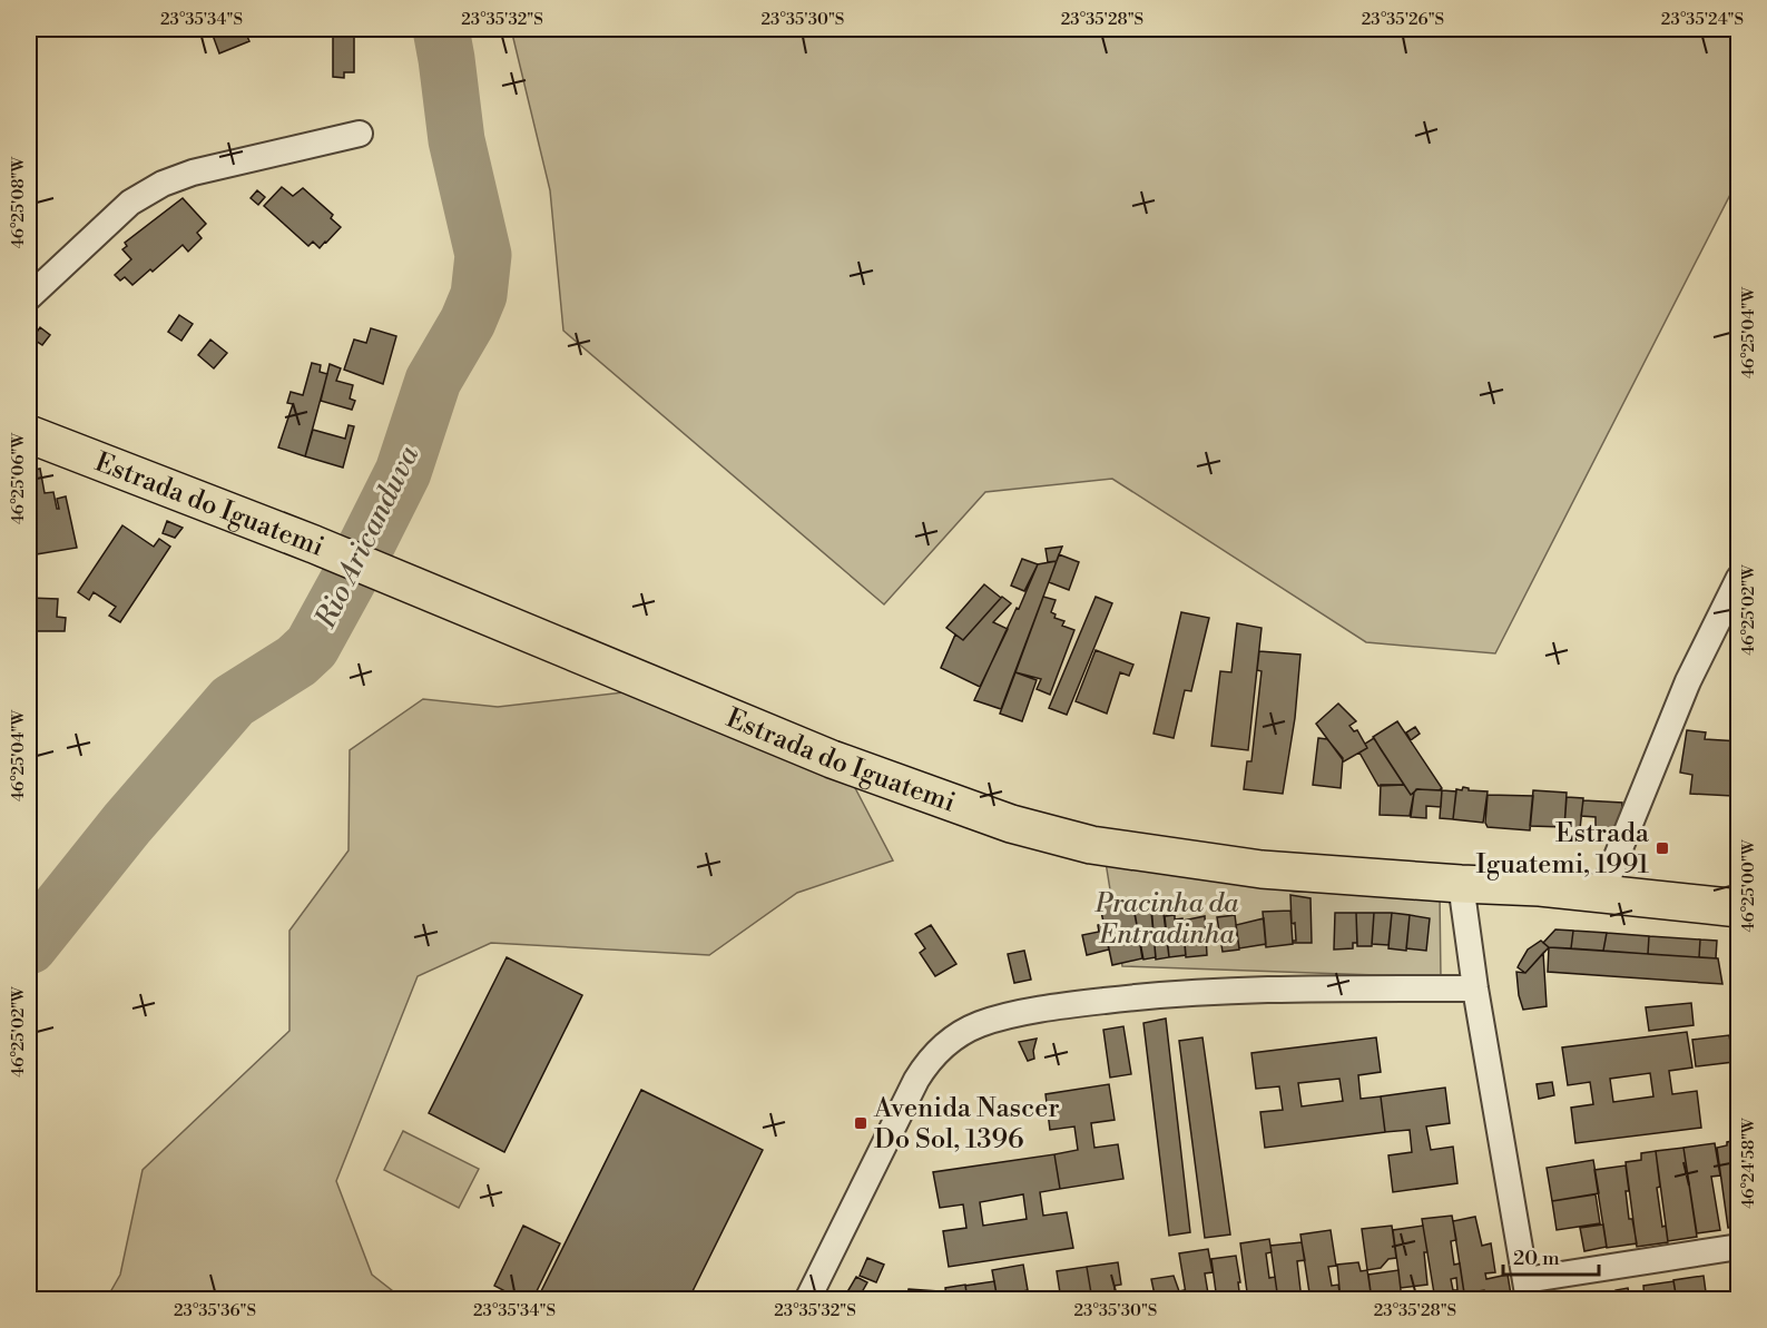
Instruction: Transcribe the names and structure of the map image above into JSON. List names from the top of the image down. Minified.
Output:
{"streets":{"main road":["Estrada do Iguatemi"]},"water":["Rio Aricanduva"],"parks":["Pracinha da Entradinha"],"places":{"transit":["Estrada Iguatemi, 1991","Avenida Nascer Do Sol, 1396"]},"scale_bar":"20 m","coordinates":["23°35'34\"S","23°35'32\"S","23°35'30\"S","23°35'28\"S","23°35'26\"S","23°35'24\"S","46°25'08\"W","46°25'04\"W","46°25'06\"W","46°25'02\"W","46°25'00\"W","46°24'58\"W","23°35'36\"S"]}
